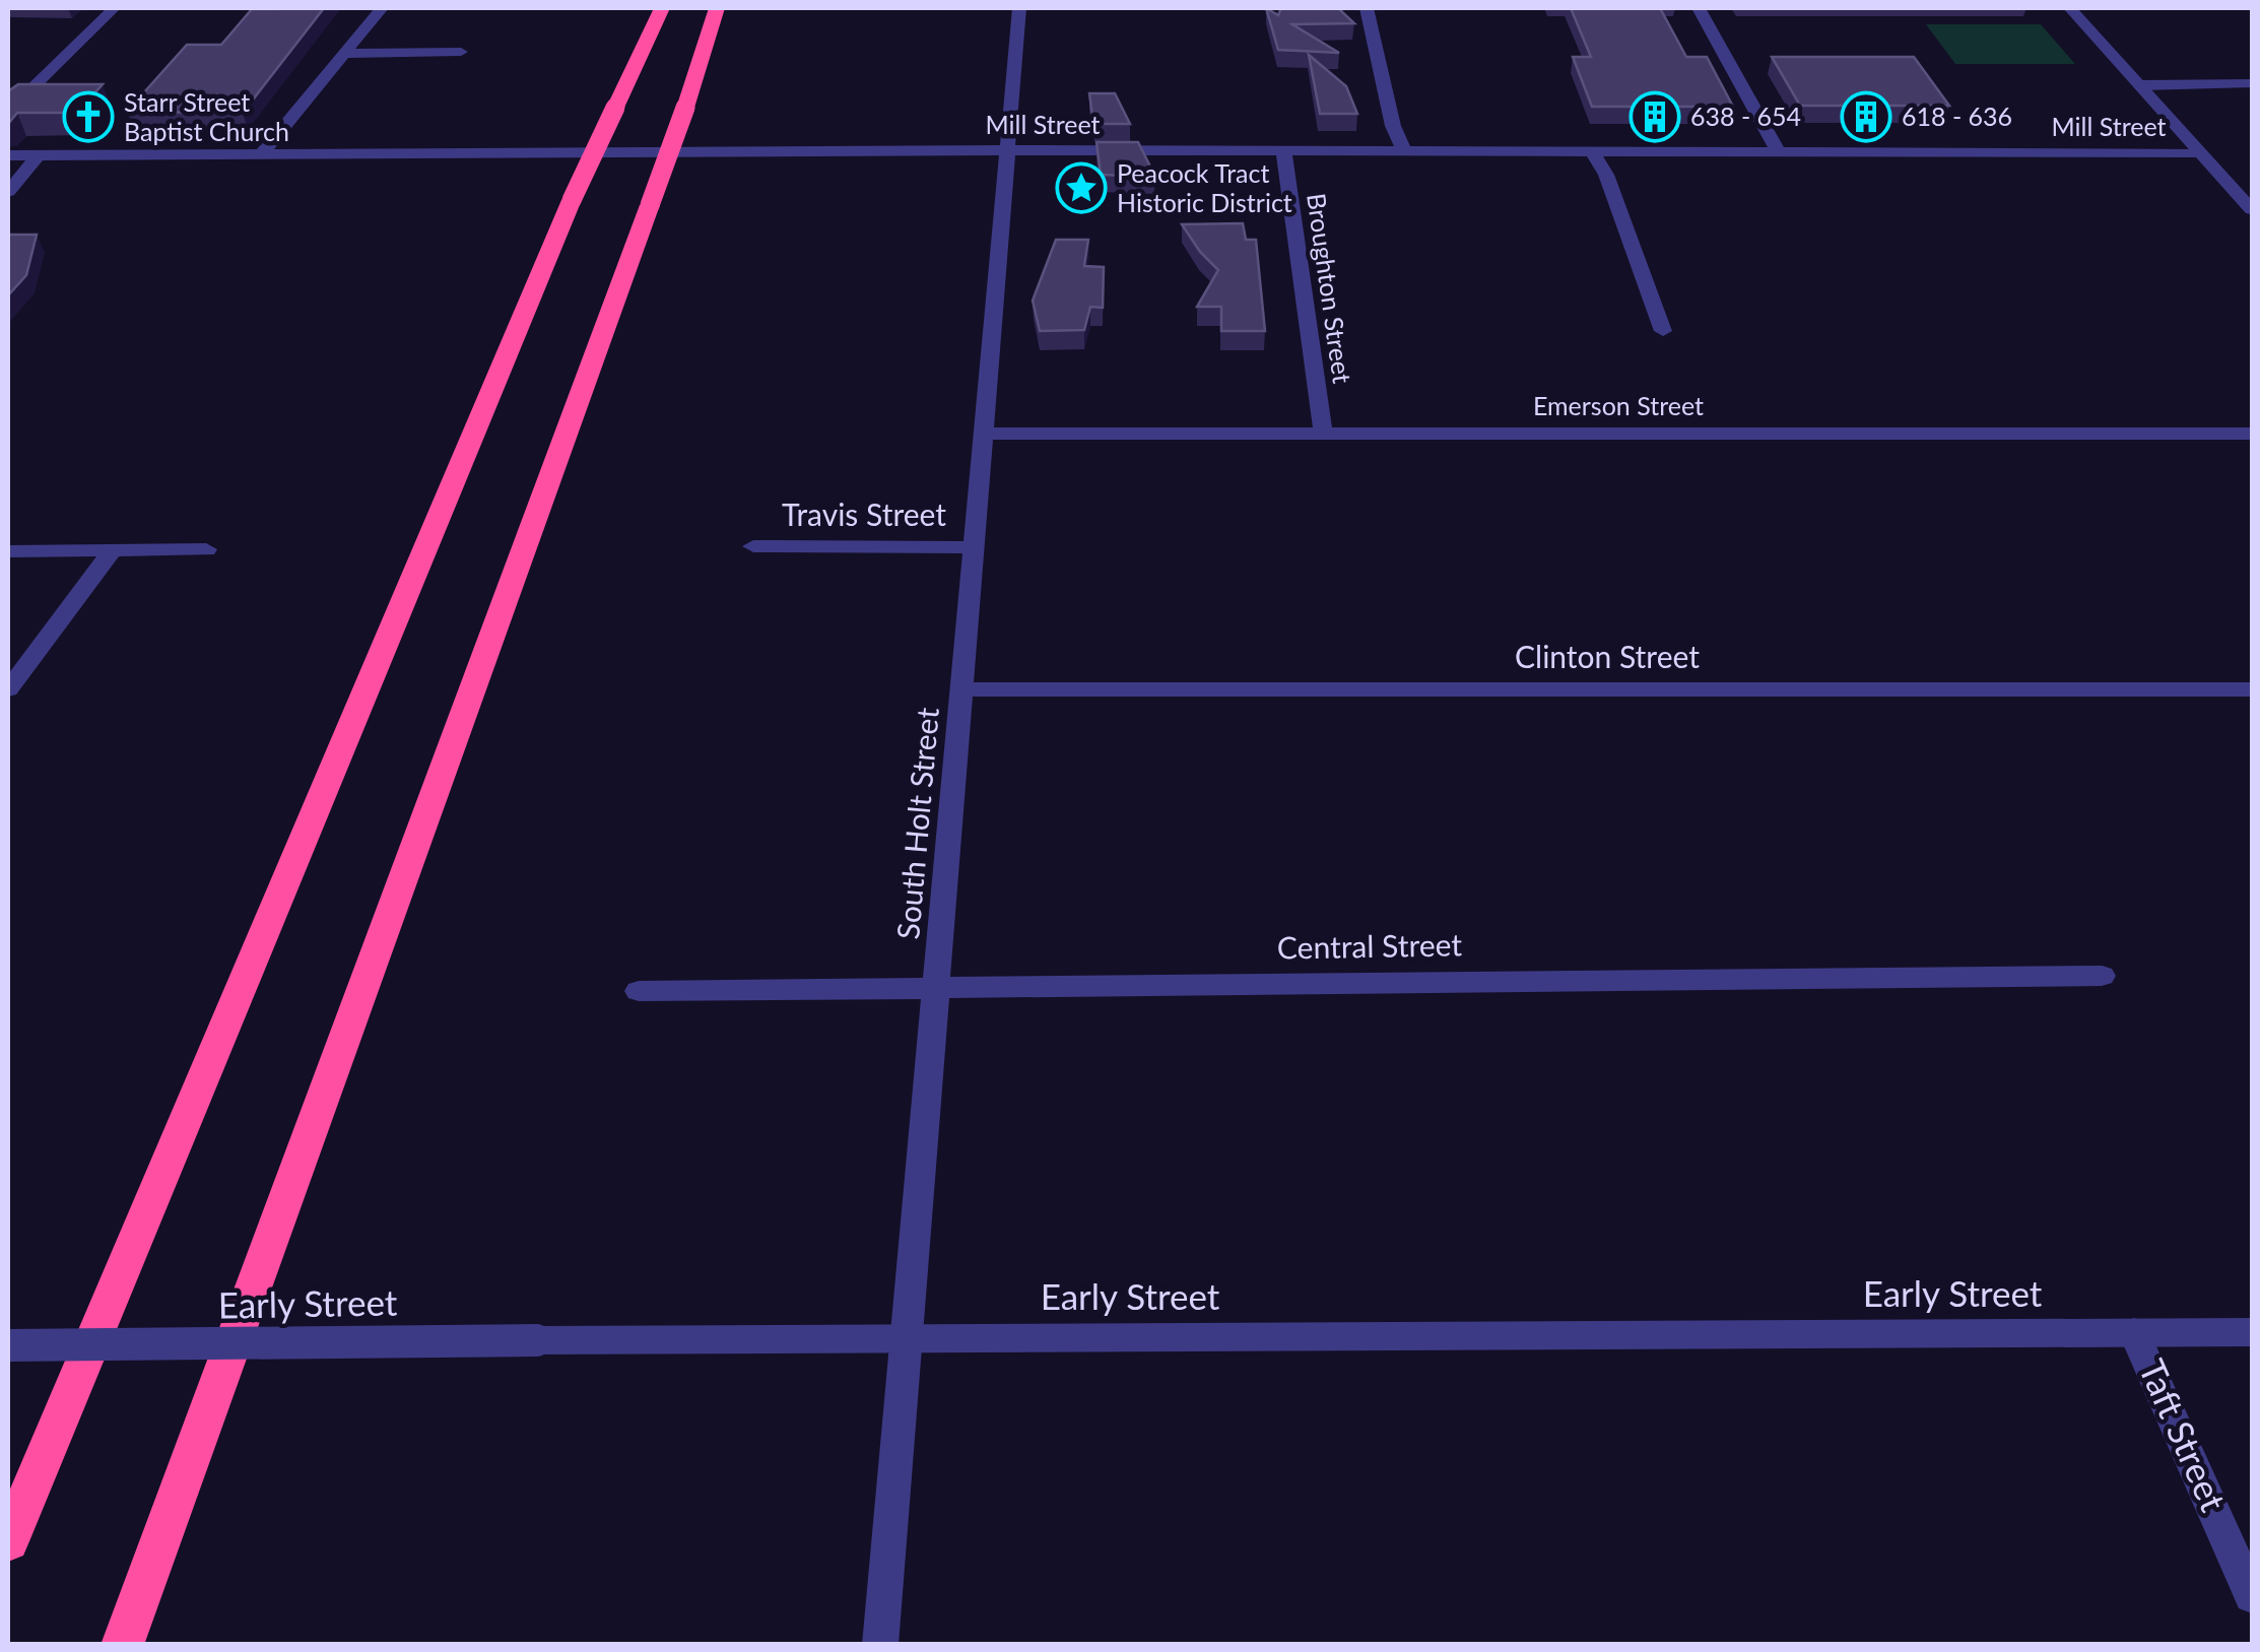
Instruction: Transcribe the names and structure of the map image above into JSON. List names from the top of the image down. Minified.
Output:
{"streets":{"street":["Mill Street","Broughton Street","Emerson Street","Travis Street","Clinton Street","South Holt Street","Central Street","Early Street","Taft Street"]},"crossings":[["Mill Street","Broughton Street"],["Mill Street","South Holt Street"],["Broughton Street","Emerson Street"],["Emerson Street","South Holt Street"],["Travis Street","South Holt Street"],["Clinton Street","South Holt Street"],["South Holt Street","Central Street"],["South Holt Street","Early Street"],["Early Street","Taft Street"]],"places":{"church":["Starr Street Baptist Church"],"building":["638 - 654","618 - 636"],"place":["Peacock Tract Historic District"]}}
